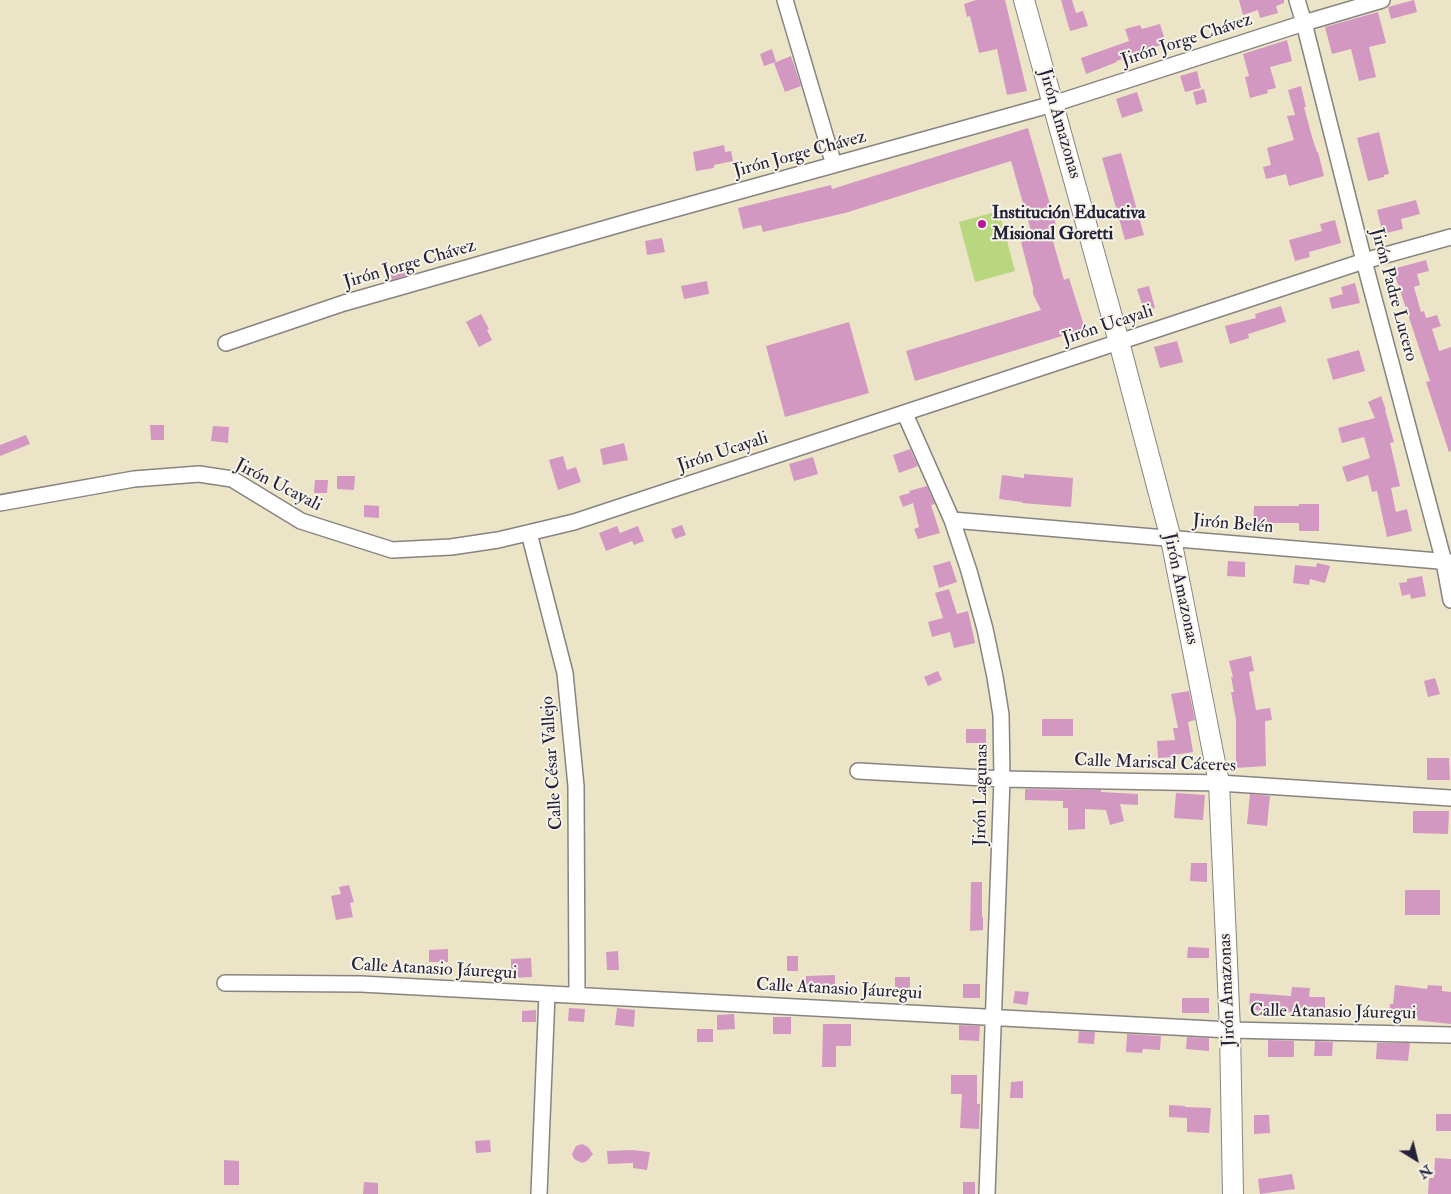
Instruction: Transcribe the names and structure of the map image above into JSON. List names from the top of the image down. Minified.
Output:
{"streets":{"street":["Jirón Jorge Chávez","Jirón Amazonas","Jirón Padre Lucero","Jirón Ucayali","Jirón Belén","Calle César Vallejo","Calle Mariscal Cáceres","Jirón Lagunas","Calle Atanasio Jáuregui"]},"crossings":[["Jirón Jorge Chávez","Jirón Amazonas"],["Jirón Jorge Chávez","Jirón Padre Lucero"],["Jirón Amazonas","Jirón Ucayali"],["Jirón Amazonas","Jirón Belén"],["Jirón Amazonas","Calle Mariscal Cáceres"],["Jirón Amazonas","Calle Atanasio Jáuregui"],["Jirón Padre Lucero","Jirón Ucayali"],["Jirón Padre Lucero","Jirón Belén"],["Jirón Ucayali","Calle César Vallejo"],["Jirón Ucayali","Jirón Lagunas"],["Jirón Belén","Jirón Lagunas"],["Calle César Vallejo","Calle Atanasio Jáuregui"],["Calle Mariscal Cáceres","Jirón Lagunas"],["Jirón Lagunas","Calle Atanasio Jáuregui"]],"places":["Institución Educativa Misional Goretti"],"north":"bottom right"}
